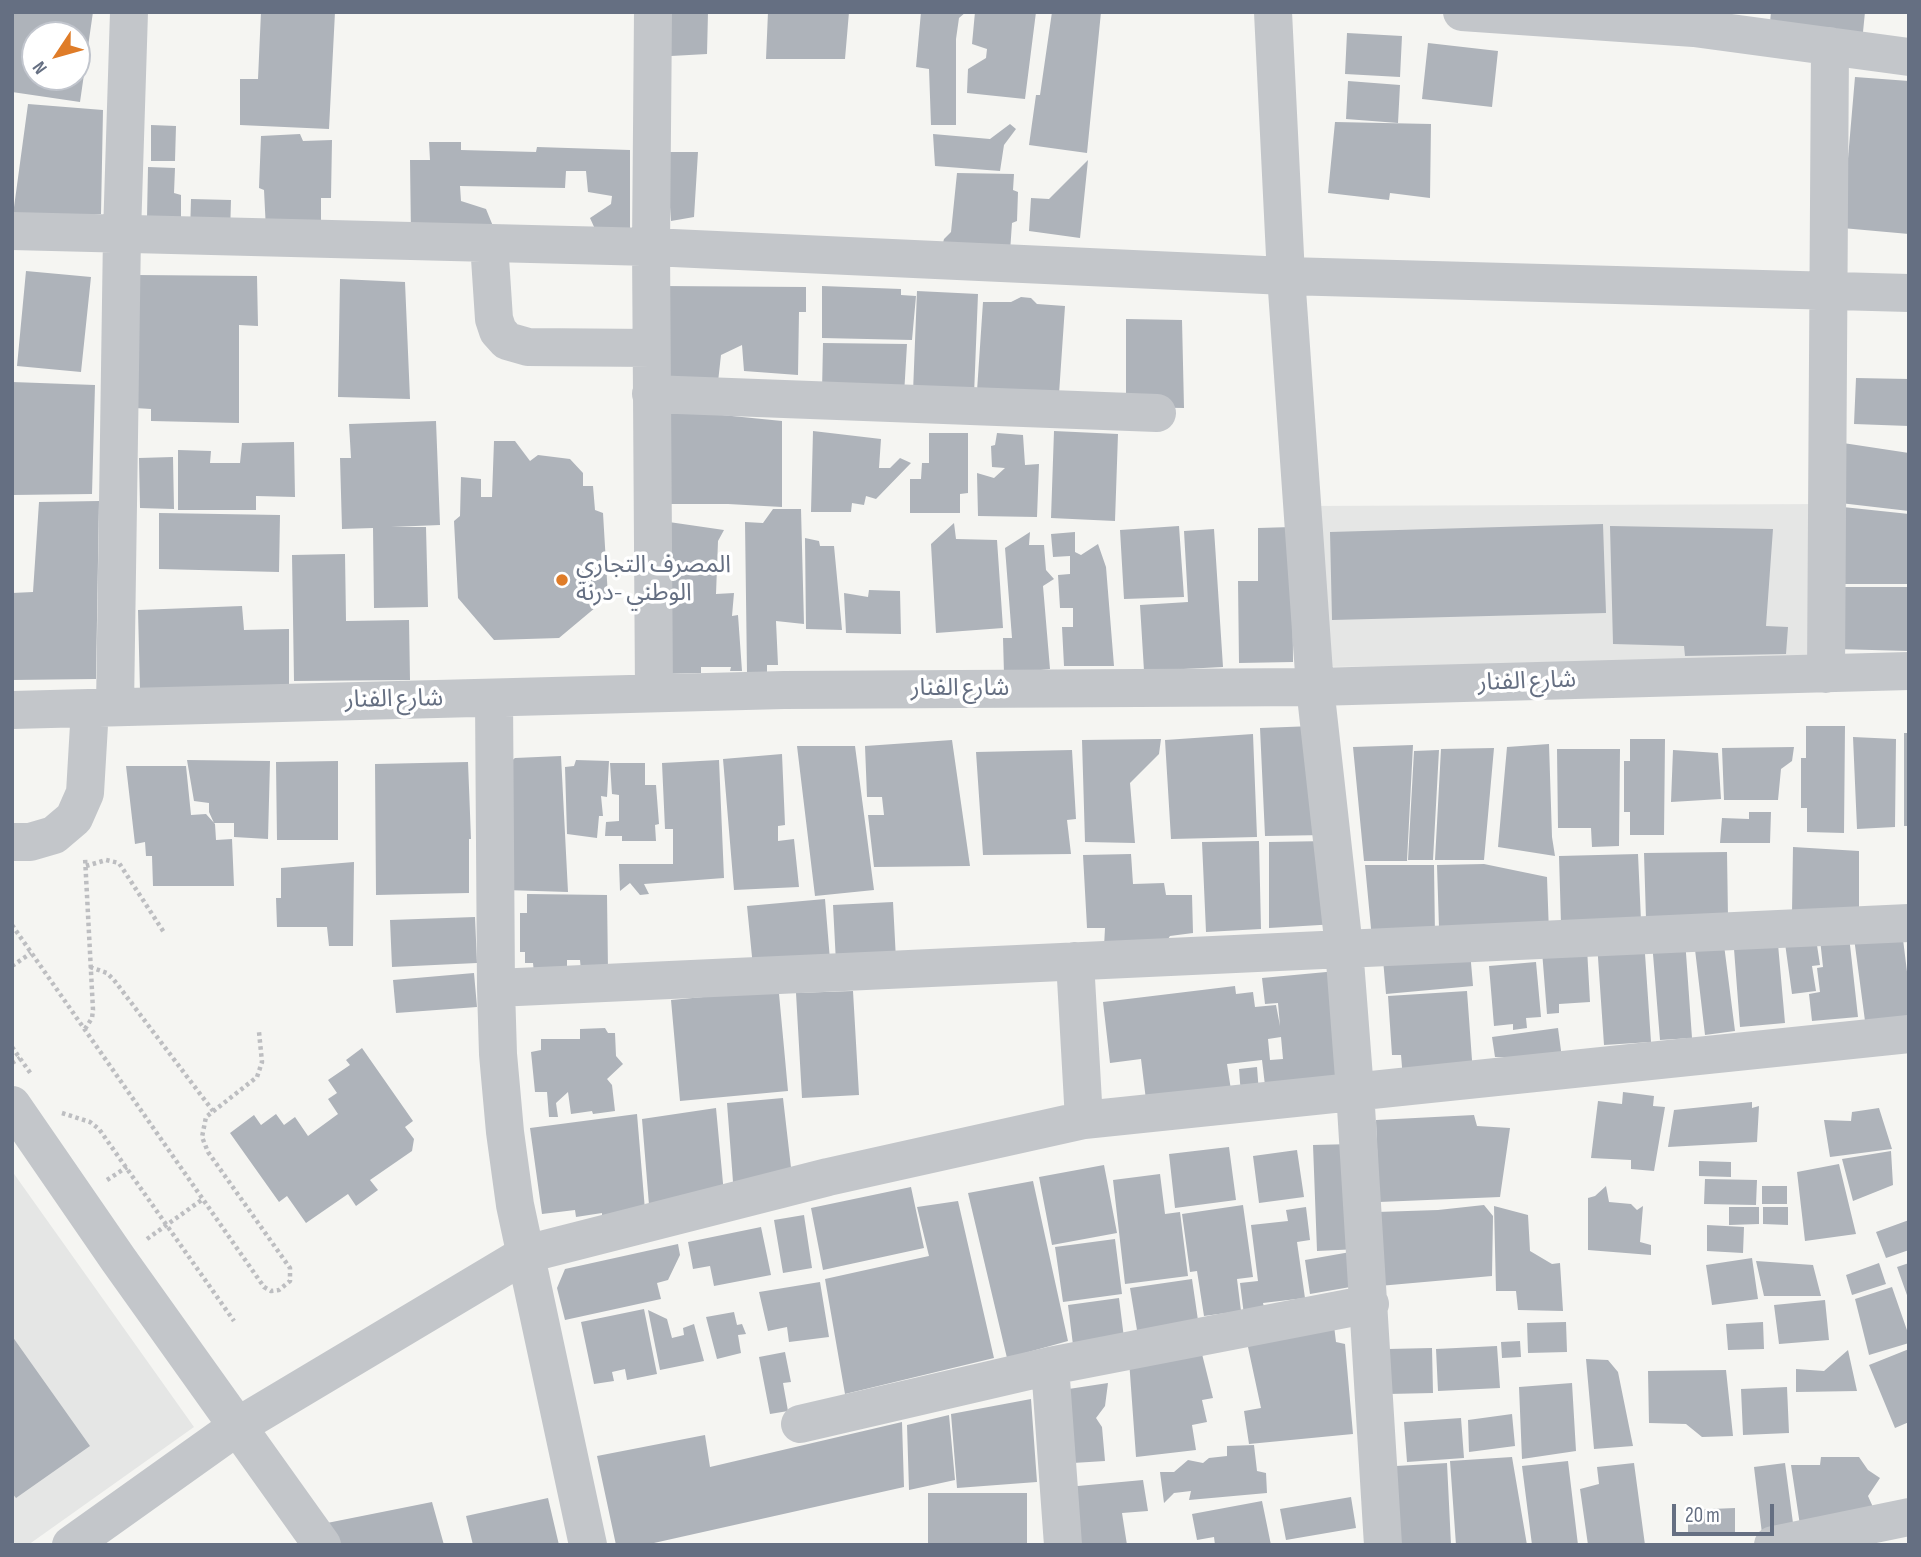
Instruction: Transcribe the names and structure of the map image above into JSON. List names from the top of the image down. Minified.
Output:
{"streets":{"street":["شارع الفنار"]},"places":["المصرف التجاري الوطني -درنة"],"scale_bar":"20 m","north":"bottom left"}
